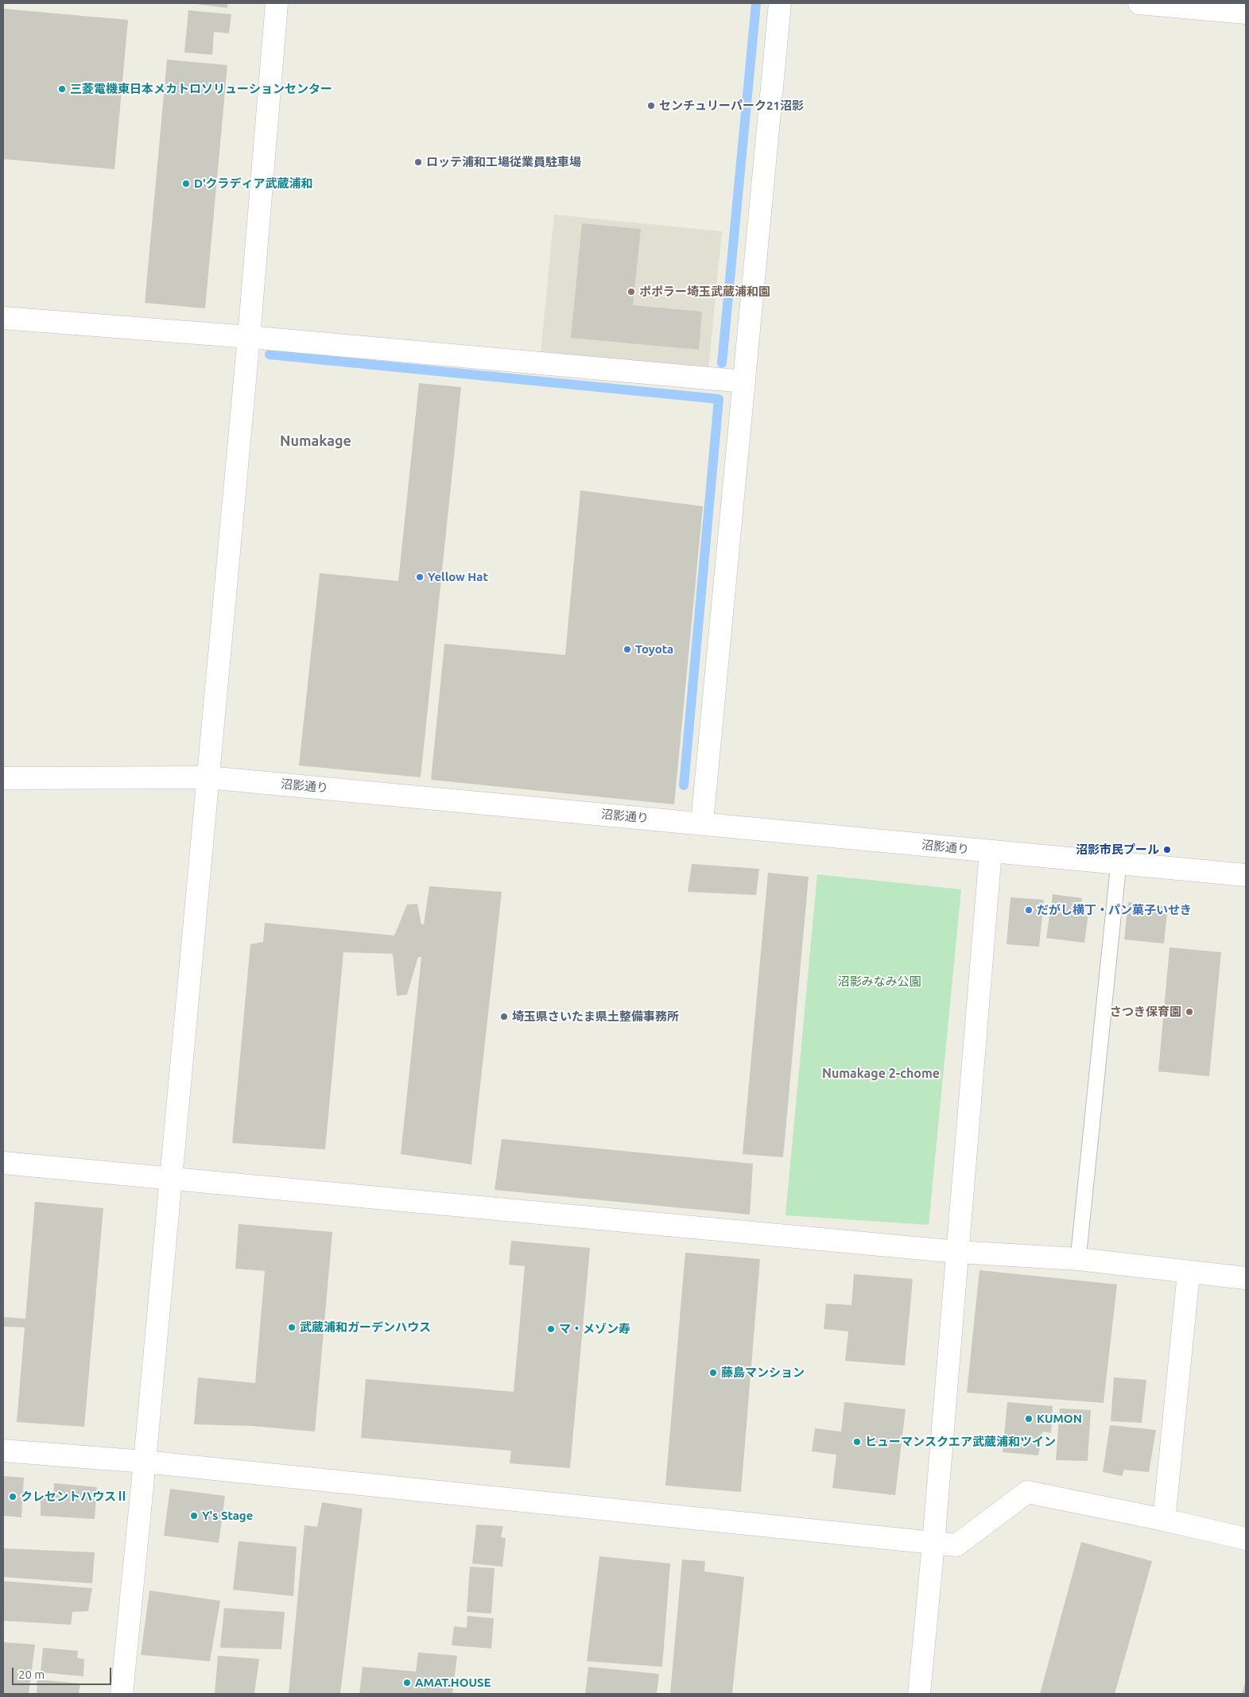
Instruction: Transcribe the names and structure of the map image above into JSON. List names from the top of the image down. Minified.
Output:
{"streets":{"street":["沼影通り"]},"districts":["Numakage","Numakage 2-chome"],"parks":["沼影みなみ公園"],"places":["三菱電機東日本メカトロソリューションセンター","センチュリーパーク21沼影","ロッテ浦和工場従業員駐車場","D'クラディア武蔵浦和","ポポラー埼玉武蔵浦和園","Yellow Hat","Toyota","沼影市民プール","だがし横丁・パン菓子いせき","さつき保育園","埼玉県さいたま県土整備事務所","武蔵浦和ガーデンハウス","マ・メゾン寿","藤島マンション","KUMON","ヒューマンスクエア武蔵浦和ツイン","クレセントハウスⅡ","Y's Stage","AMAT.HOUSE"],"scale_bar":"20 m"}
